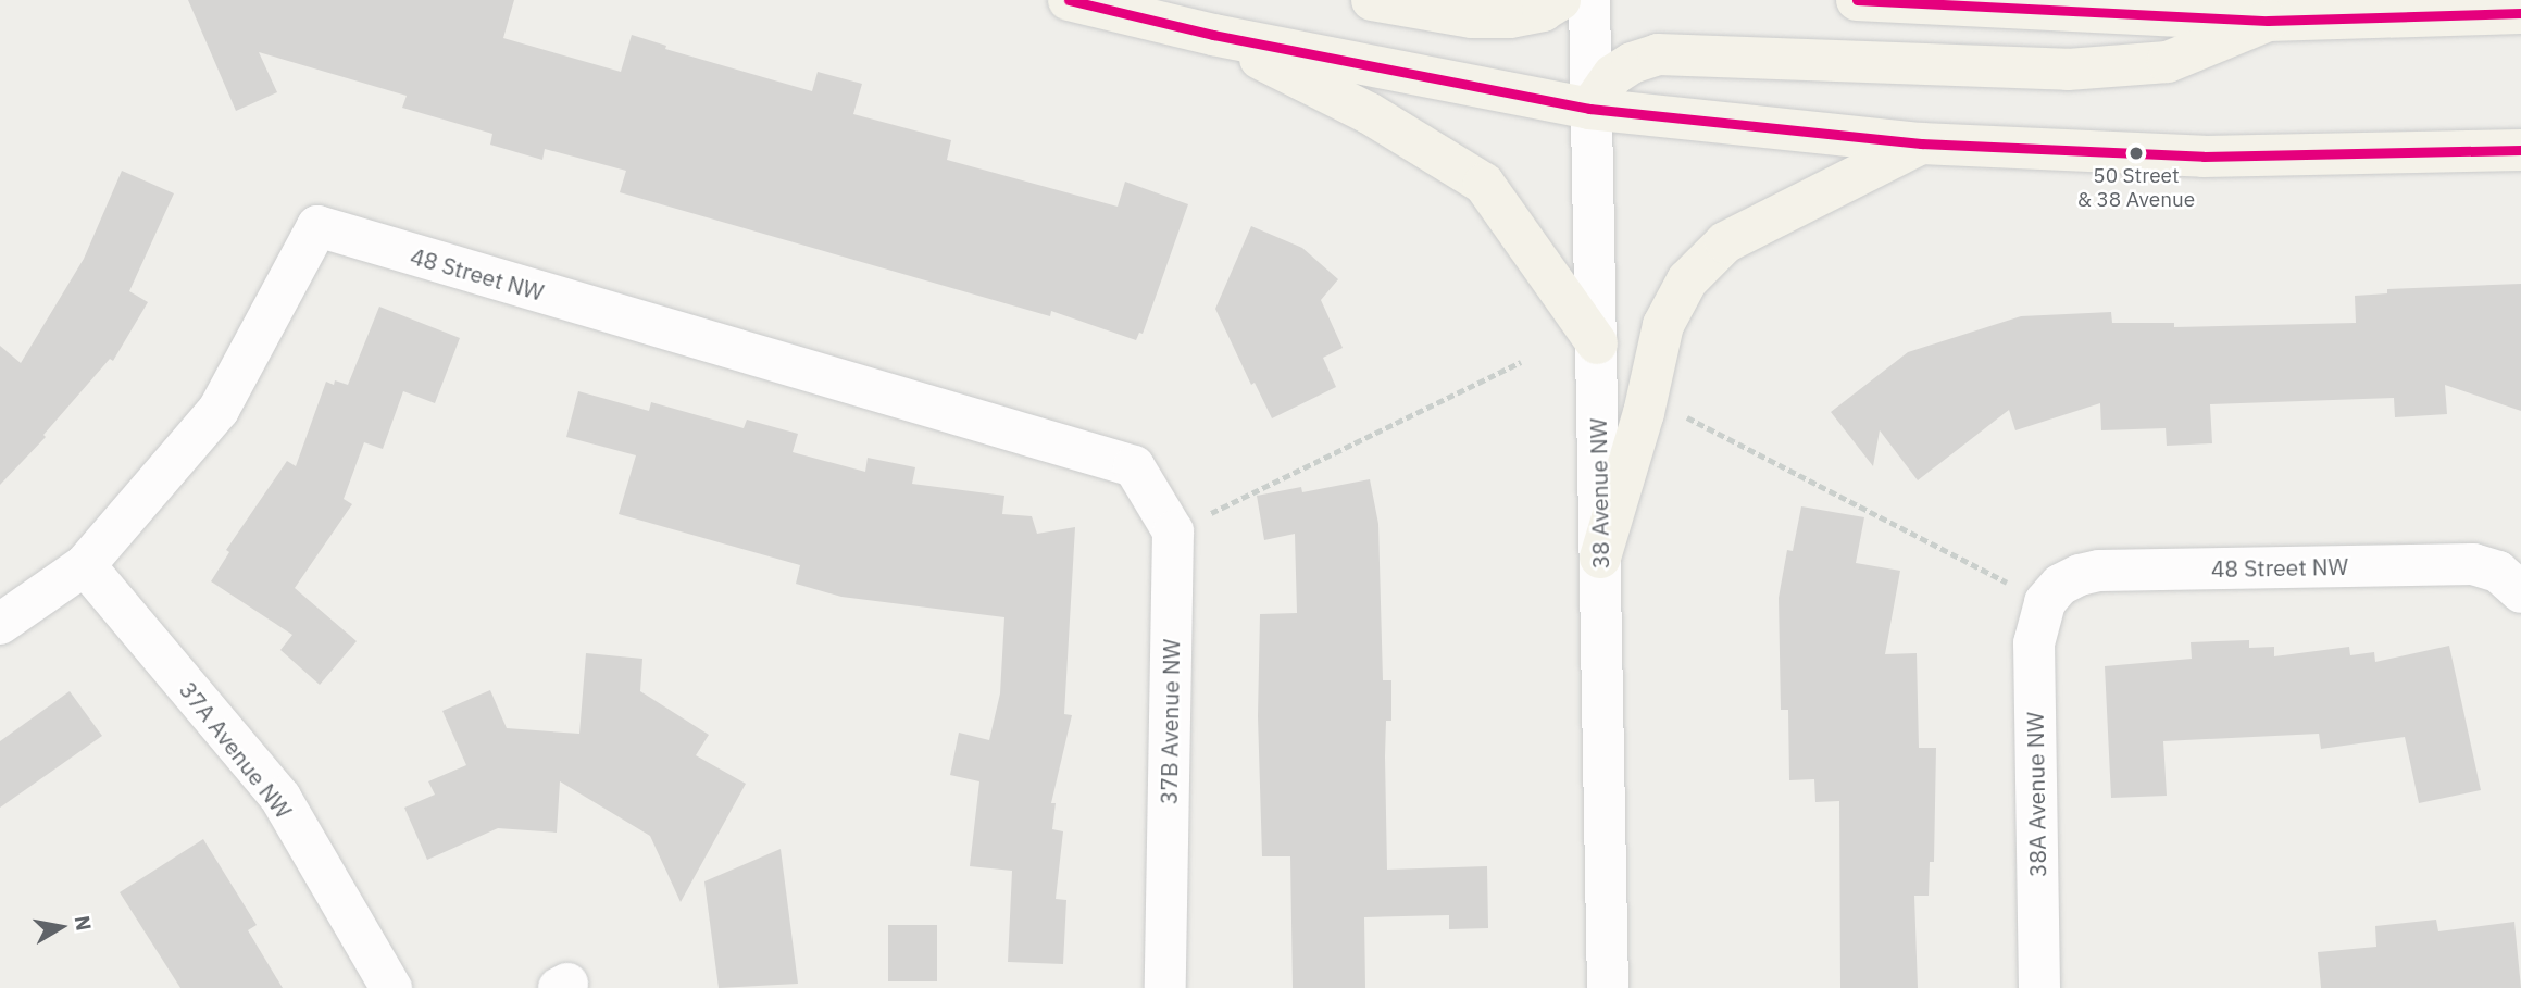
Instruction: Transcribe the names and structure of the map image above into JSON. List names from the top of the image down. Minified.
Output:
{"streets":{"street":["48 Street NW","38 Avenue NW","37B Avenue NW","37A Avenue NW","38A Avenue NW"]},"crossings":[["48 Street NW","37B Avenue NW"],["48 Street NW","37A Avenue NW"],["48 Street NW","38A Avenue NW"]],"places":["50 Street & 38 Avenue"],"north":"right"}
